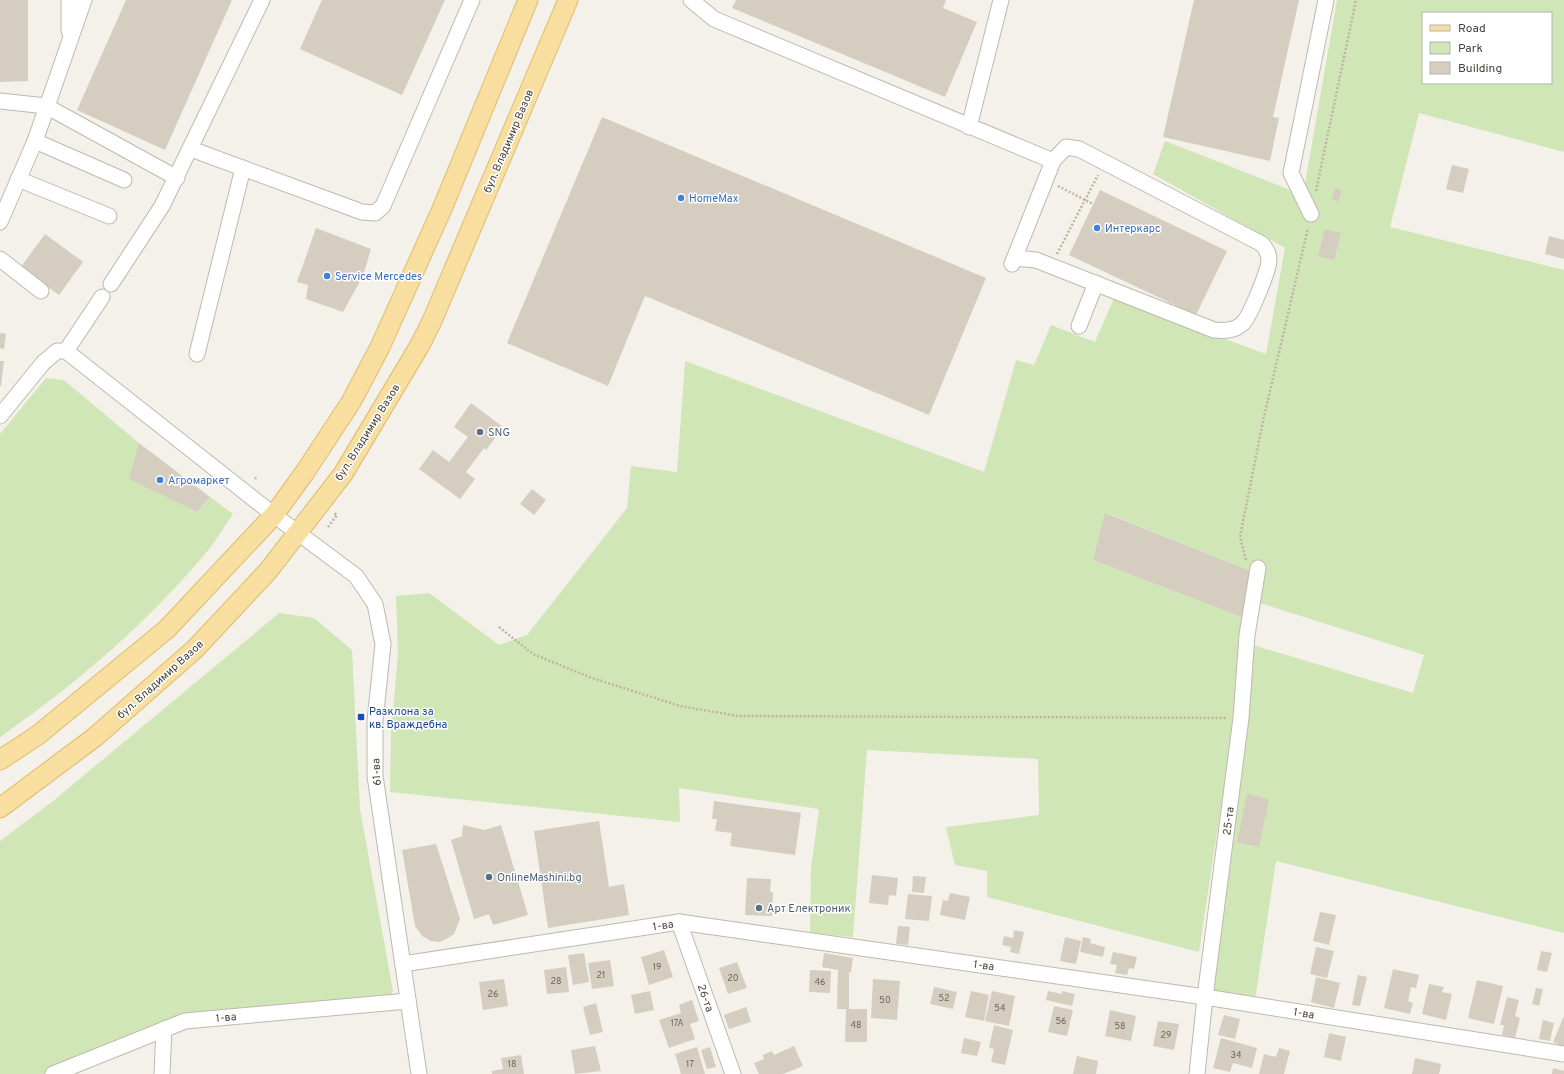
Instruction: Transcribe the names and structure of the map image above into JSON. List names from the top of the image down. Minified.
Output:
{"streets":{"main road":["бул. Владимир Вазов"],"street":["61-ва","25-та","1-ва","26-та"]},"crossings":[["бул. Владимир Вазов","61-ва"],["61-ва","1-ва"],["25-та","1-ва"],["1-ва","26-та"]],"places":{"other":["HomeMax","Интеркарс","Service Mercedes","SNG","Агромаркет","ОnlineMashini.bg","Арт Електроник"],"transit":["Разклона за кв. Враждебна"]},"house_numbers":["19","21","20","28","46","26","52","50","54","56","17А","48","58","29","34","18","17"],"legend":["Road","Park","Building"]}
